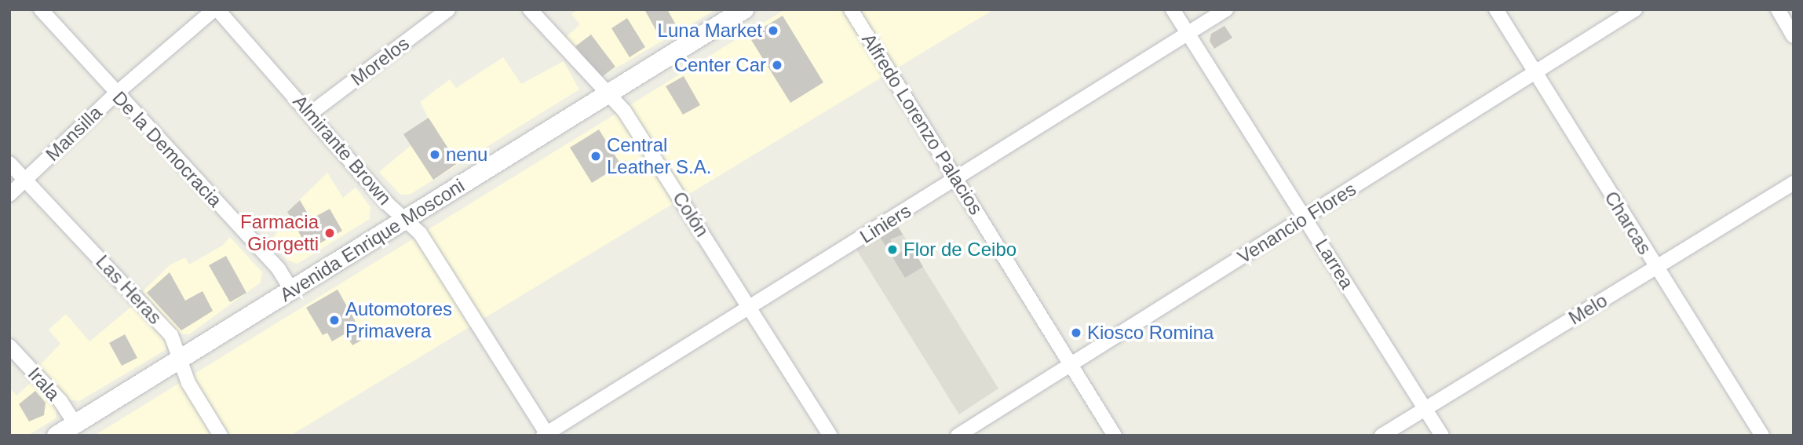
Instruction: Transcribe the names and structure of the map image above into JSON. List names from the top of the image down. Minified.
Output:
{"streets":{"main road":["Avenida Enrique Mosconi"],"street":["Morelos","Alfredo Lorenzo Palacios","Mansilla","De la Democracia","Almirante Brown","Colón","Venancio Flores","Charcas","Liniers","Larrea","Las Heras","Melo","Irala"]},"crossings":[["Morelos","Almirante Brown"],["Alfredo Lorenzo Palacios","Venancio Flores"],["Alfredo Lorenzo Palacios","Liniers"],["Mansilla","De la Democracia"],["Mansilla","Almirante Brown"],["Mansilla","Las Heras"],["De la Democracia","Avenida Enrique Mosconi"],["Almirante Brown","Liniers"],["Almirante Brown","Avenida Enrique Mosconi"],["Colón","Liniers"],["Colón","Avenida Enrique Mosconi"],["Venancio Flores","Charcas"],["Venancio Flores","Larrea"],["Charcas","Melo"],["Liniers","Larrea"],["Avenida Enrique Mosconi","Las Heras"],["Avenida Enrique Mosconi","Irala"],["Larrea","Melo"]],"places":["Luna Market","Center Car","nenu","Central Leather S.A.","Farmacia Giorgetti","Flor de Ceibo","Automotores Primavera","Kiosco Romina"]}
